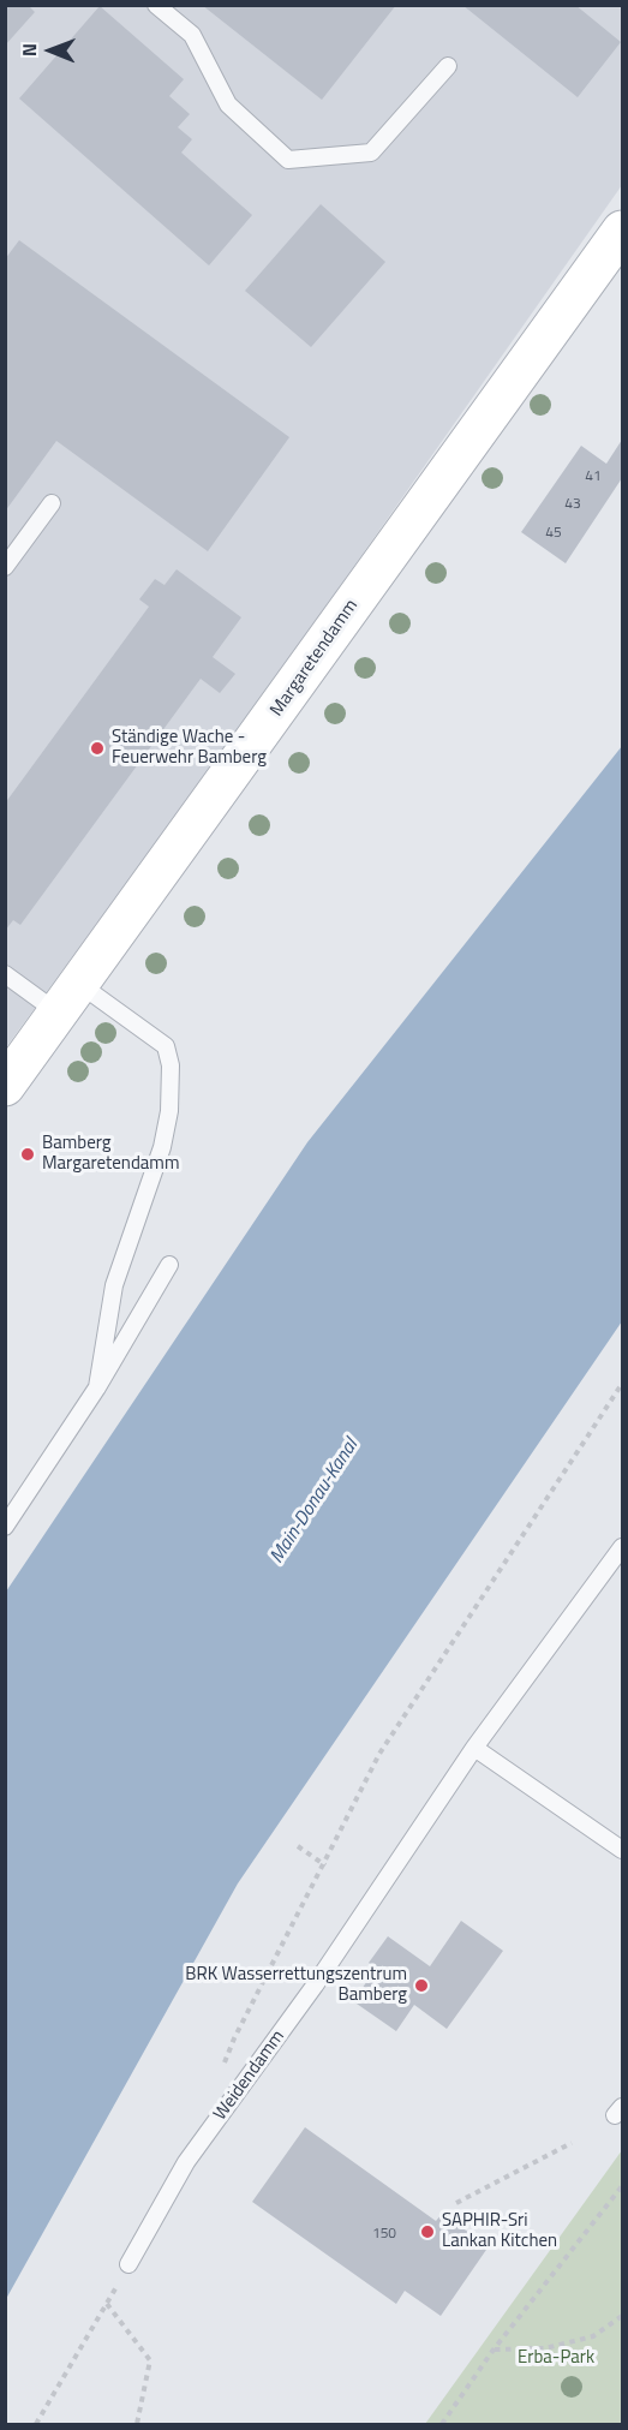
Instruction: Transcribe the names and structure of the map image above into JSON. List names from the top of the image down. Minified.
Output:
{"streets":{"street":["Margaretendamm"],"lane":["Weidendamm"]},"water":["Main-Donau-Kanal"],"parks":["Erba-Park"],"places":["Ständige Wache - Feuerwehr Bamberg","Bamberg Margaretendamm","BRK Wasserrettungszentrum Bamberg","SAPHIR-Sri Lankan Kitchen"],"house_numbers":["41","43","45","150"],"north":"left"}
